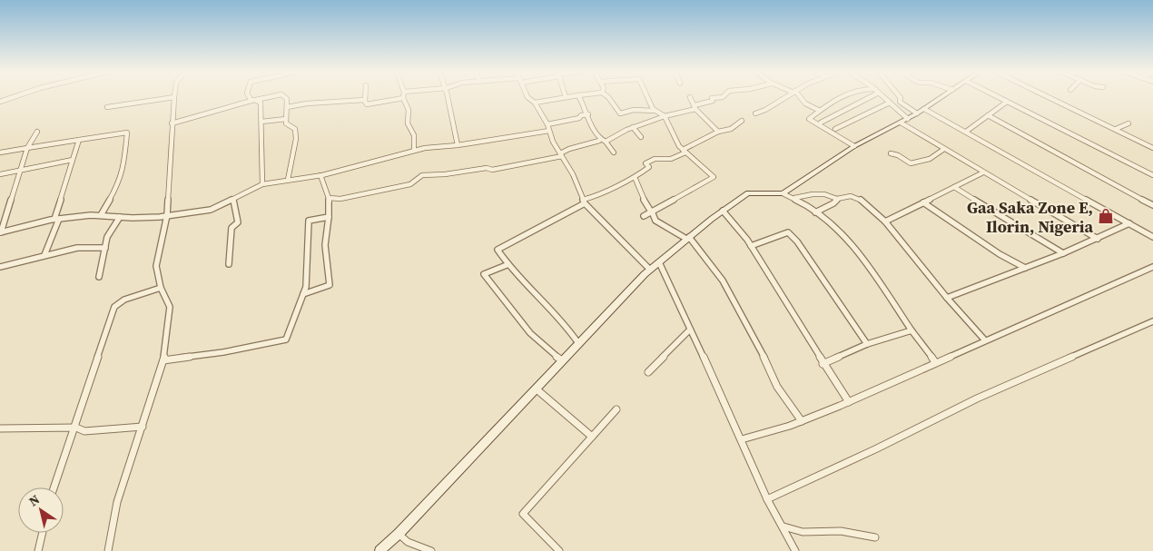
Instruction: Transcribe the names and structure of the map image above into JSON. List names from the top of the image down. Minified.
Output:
{"places":{"shop":["Gaa Saka Zone E, Ilorin, Nigeria"]},"north":"top left"}
